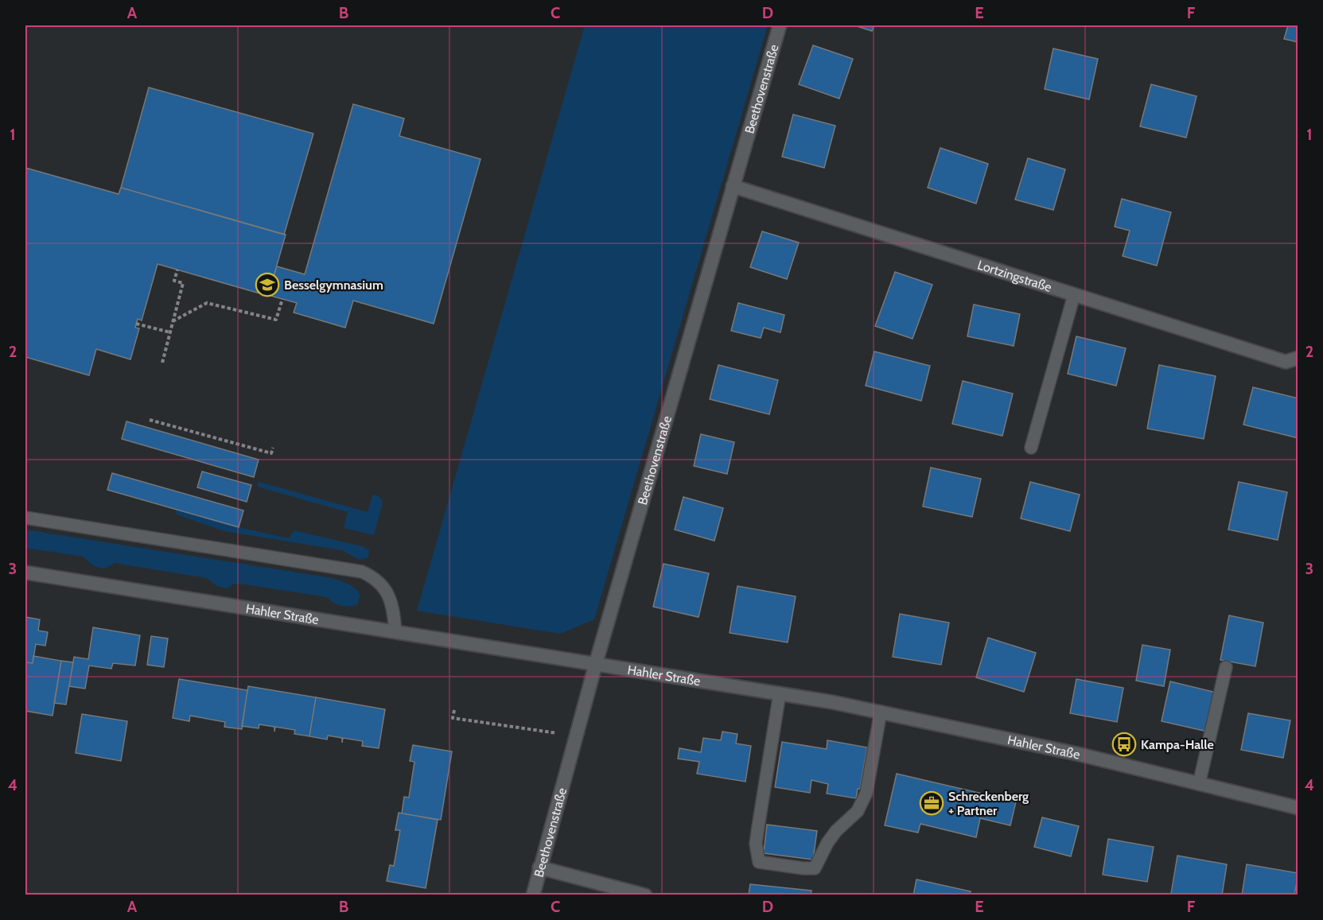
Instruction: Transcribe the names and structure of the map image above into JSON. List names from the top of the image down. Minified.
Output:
{"streets":{"street":["Beethovenstraße","Lortzingstraße","Hahler Straße"]},"crossings":[["Beethovenstraße","Lortzingstraße"],["Beethovenstraße","Hahler Straße"]],"places":{"school or university":["Besselgymnasium"],"bus stop":["Kampa-Halle"],"office":["Schreckenberg + Partner"]},"grid":{"columns":["A","B","C","D","E","F"],"rows":["1","2","3","4"]}}
